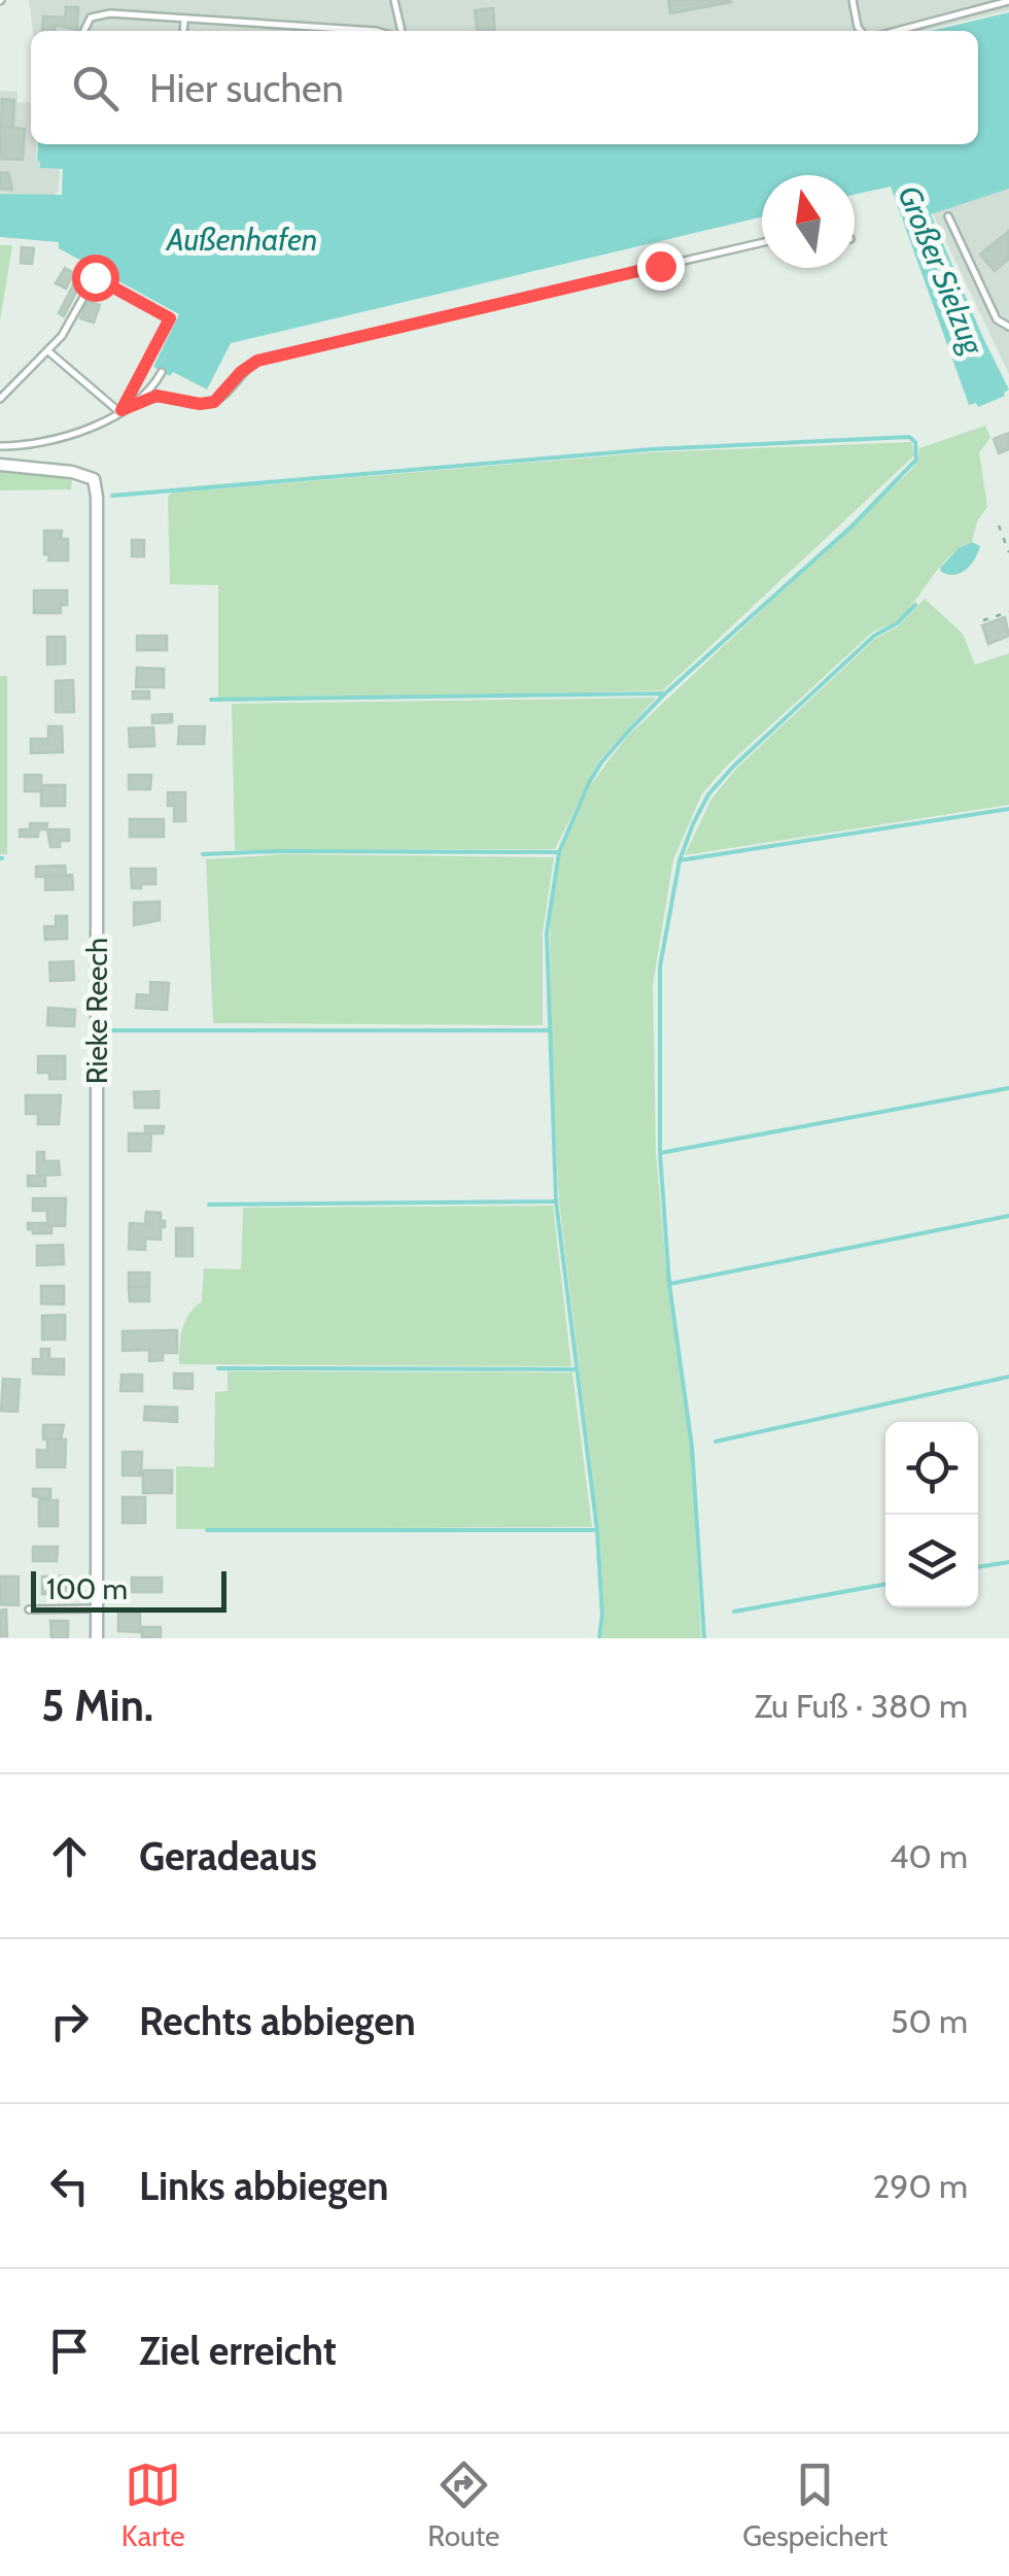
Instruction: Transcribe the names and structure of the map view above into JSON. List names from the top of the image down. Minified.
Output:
{"streets":{"street":["Rieke Reech"]},"water":["Außenhafen","Großer Sielzug"],"scale_bar":"100 m","north":"top","page":{"search":"Hier suchen","scale":"100 m","heading":["5 Min.","Zu Fuß · 380 m"],"list":[["Geradeaus","40 m"],["Rechts abbiegen","50 m"],["Links abbiegen","290 m"],"Ziel erreicht"],"nav":["Karte","Route","Gespeichert"]}}
